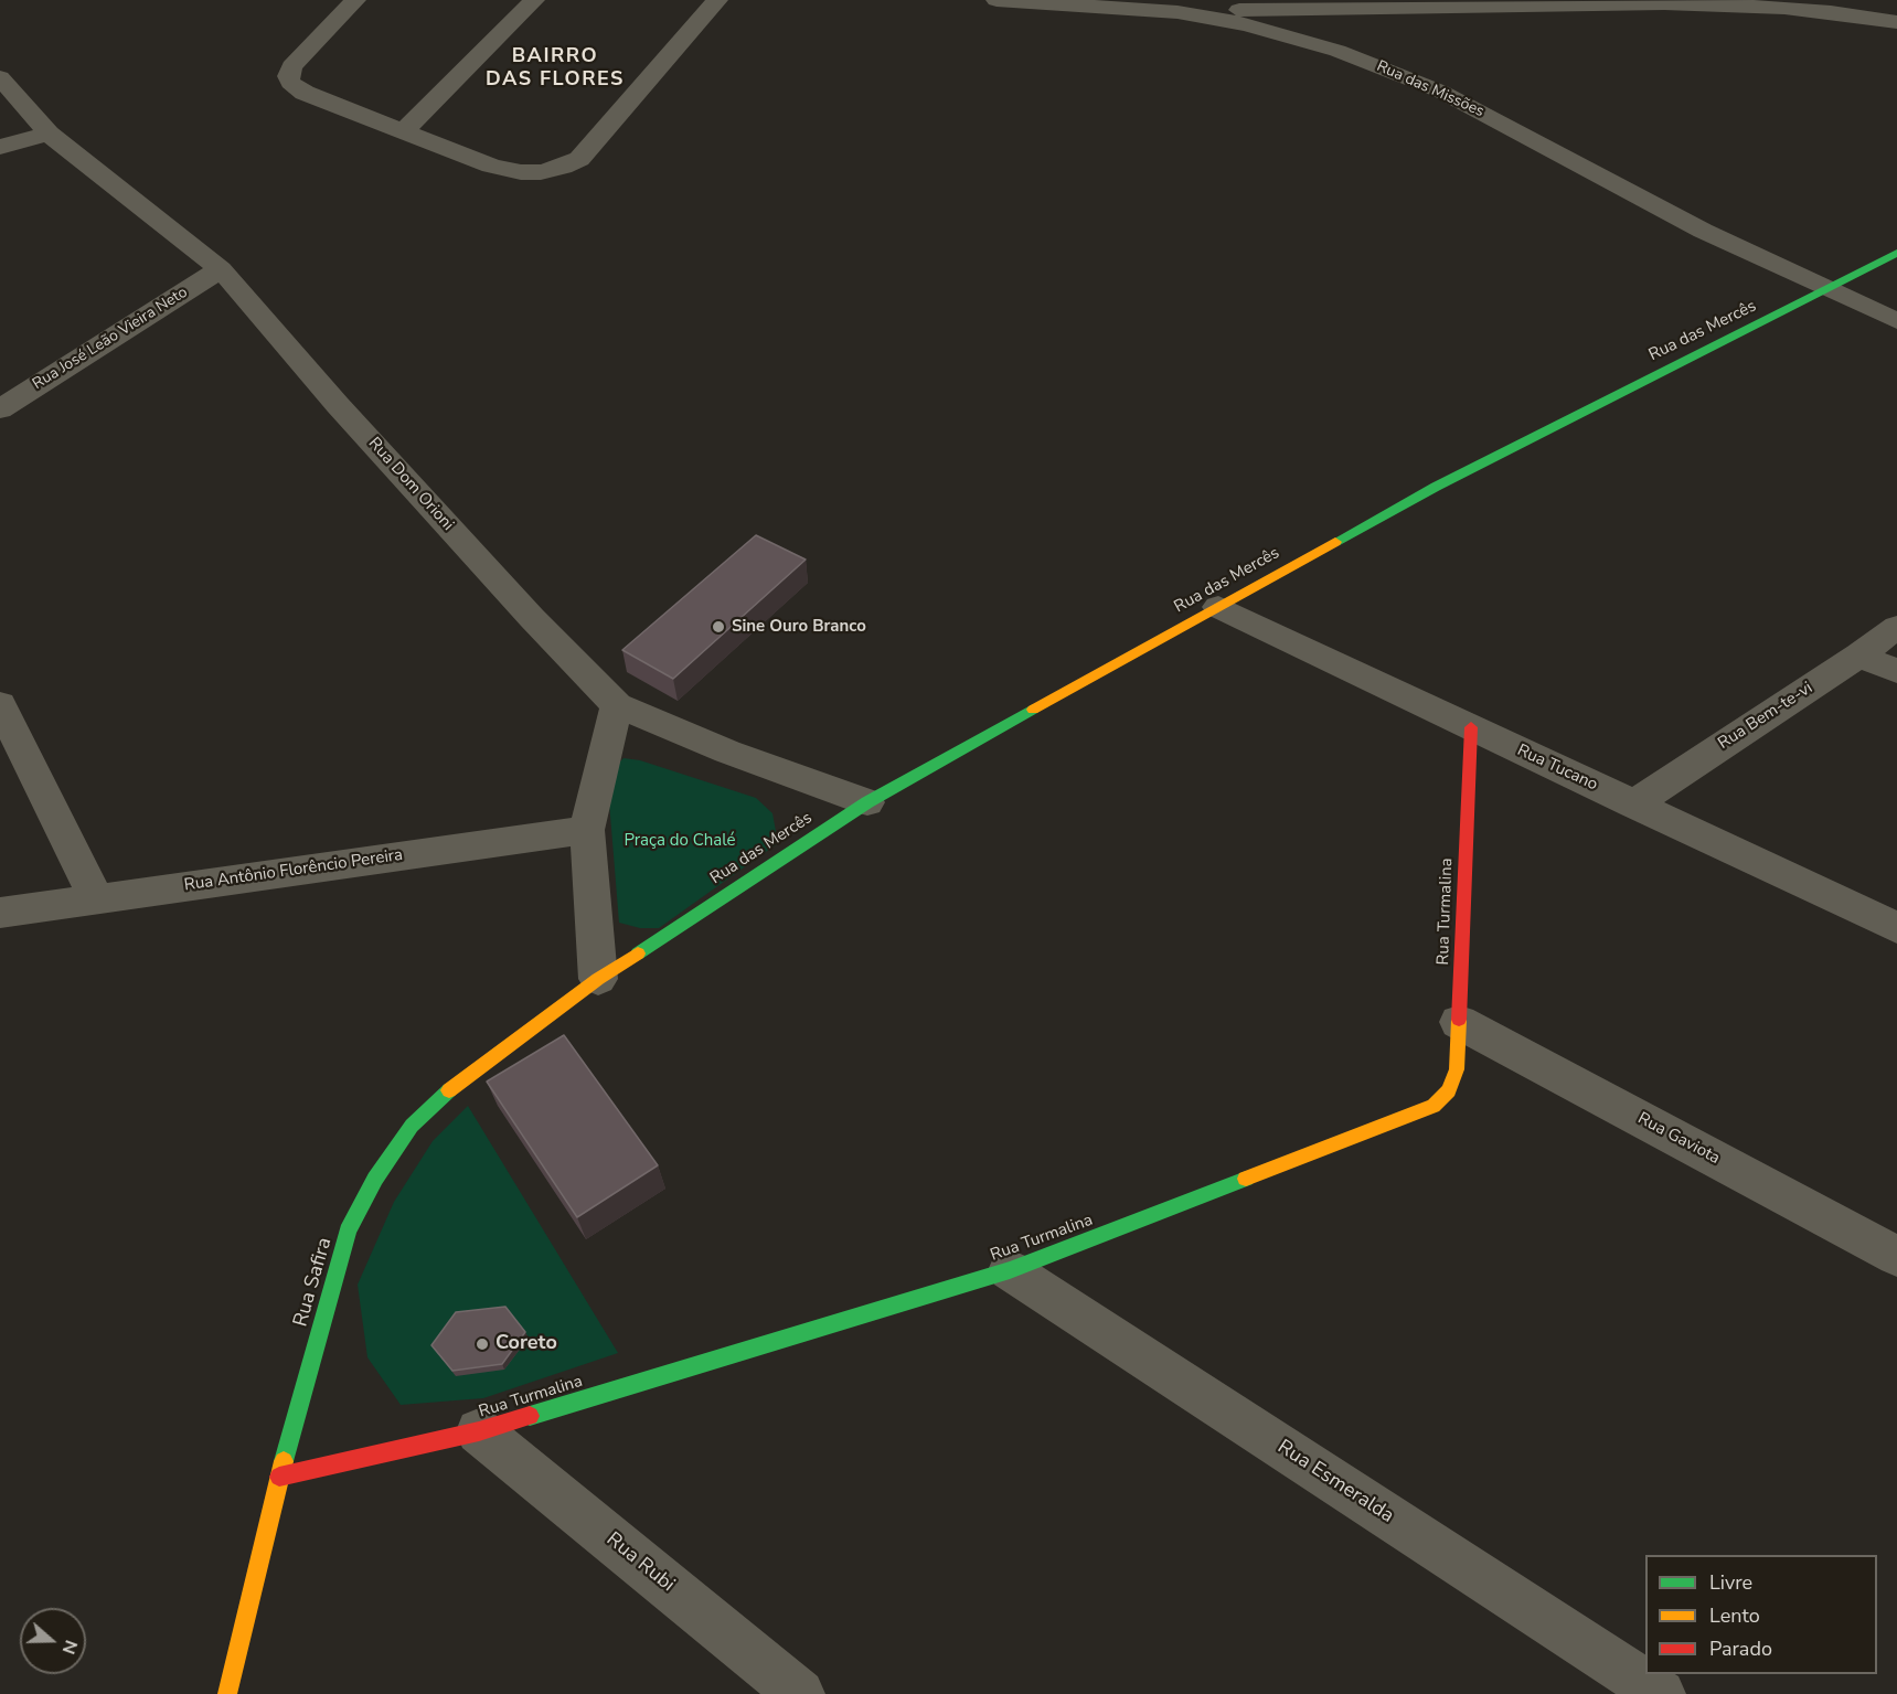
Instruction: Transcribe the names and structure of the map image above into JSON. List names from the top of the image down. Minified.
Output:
{"streets":{"main road":["Rua das Mercês","Rua Turmalina","Rua Safira"],"street":["Rua das Missões","Rua José Leão Vieira Neto","Rua Dom Orioni","Rua Bem-te-vi","Rua Tucano","Rua Antônio Florêncio Pereira","Rua Gaviota","Rua Esmeralda","Rua Rubi"]},"crossings":[["Rua das Missões","Rua das Mercês"],["Rua das Mercês","Rua Tucano"],["Rua das Mercês","Rua Safira"],["Rua José Leão Vieira Neto","Rua Dom Orioni"],["Rua Bem-te-vi","Rua Tucano"],["Rua Tucano","Rua Turmalina"],["Rua Turmalina","Rua Gaviota"],["Rua Turmalina","Rua Safira"],["Rua Turmalina","Rua Esmeralda"],["Rua Turmalina","Rua Rubi"]],"districts":["BAIRRO DAS FLORES"],"parks":["Praça do Chalé"],"places":["Sine Ouro Branco","Coreto"],"legend":["Livre","Lento","Parado"],"north":"right"}
